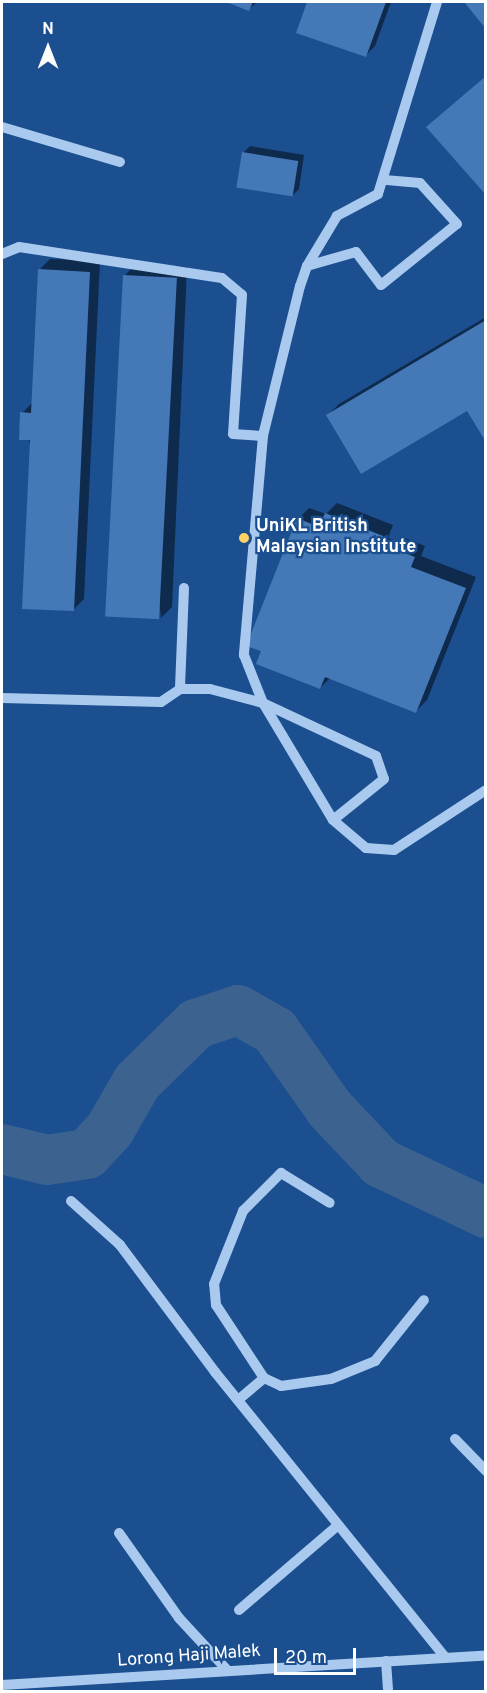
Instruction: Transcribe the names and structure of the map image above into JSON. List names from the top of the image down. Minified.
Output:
{"streets":{"street":["Lorong Haji Malek"]},"places":["UniKL British Malaysian Institute"],"scale_bar":"20 m","north":"top"}
